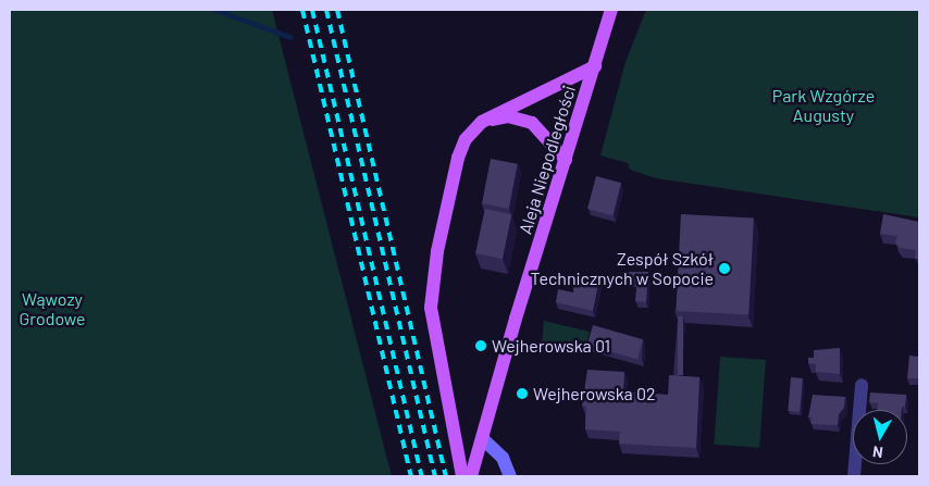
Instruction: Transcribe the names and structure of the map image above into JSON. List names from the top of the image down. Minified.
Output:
{"streets":{"main road":["Aleja Niepodległości"]},"parks":["Park Wzgórze Augusty","Wąwozy Grodowe"],"places":["Zespół Szkół Technicznych w Sopocie","Wejherowska 01","Wejherowska 02"],"north":"bottom"}
